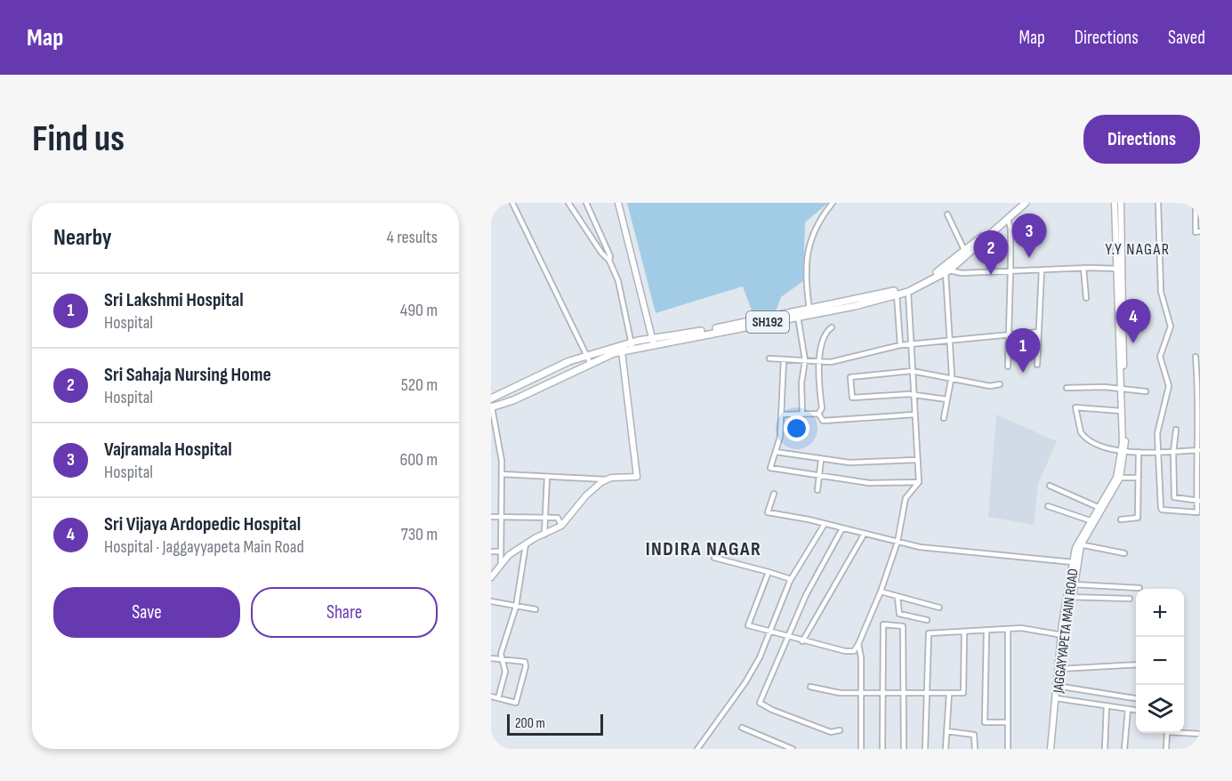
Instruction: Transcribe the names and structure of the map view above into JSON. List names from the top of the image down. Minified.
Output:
{"streets":{"main road":["SH192","JAGGAYYAPETA MAIN ROAD"]},"districts":["Y.Y NAGAR","INDIRA NAGAR"],"scale_bar":"200 m","page":{"header":"Map","nav":["Map","Directions","Saved"],"buttons":["Directions",["Save","Share"]],"title":"Find us","heading":["Nearby","4 results"],"pins":["3","2","4","1"],"list":[{"mark":"1","name":"Sri Lakshmi Hospital","note":"Hospital","value":"490 m"},{"mark":"2","name":"Sri Sahaja Nursing Home","note":"Hospital","value":"520 m"},{"mark":"3","name":"Vajramala Hospital","note":"Hospital","value":"600 m"},{"mark":"4","name":"Sri Vijaya Ardopedic Hospital","note":"Hospital · Jaggayyapeta Main Road","value":"730 m"}],"map_buttons":["+","−"],"scale":"200 m"}}
